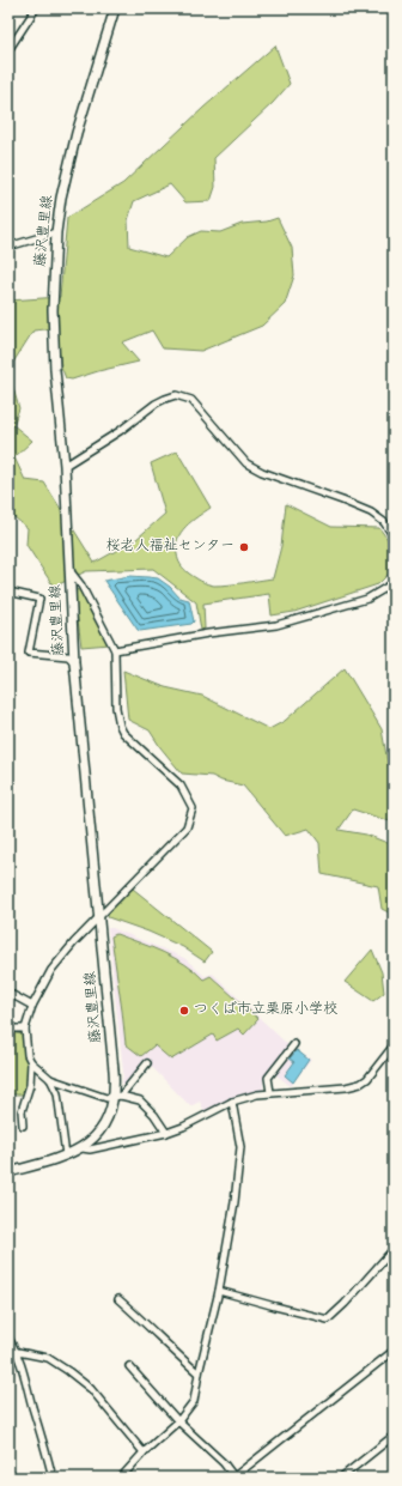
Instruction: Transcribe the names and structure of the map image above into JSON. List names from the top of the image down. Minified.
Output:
{"streets":{"main road":["藤沢豊里線"]},"places":["桜老人福祉センター","つくば市立栗原小学校"]}
